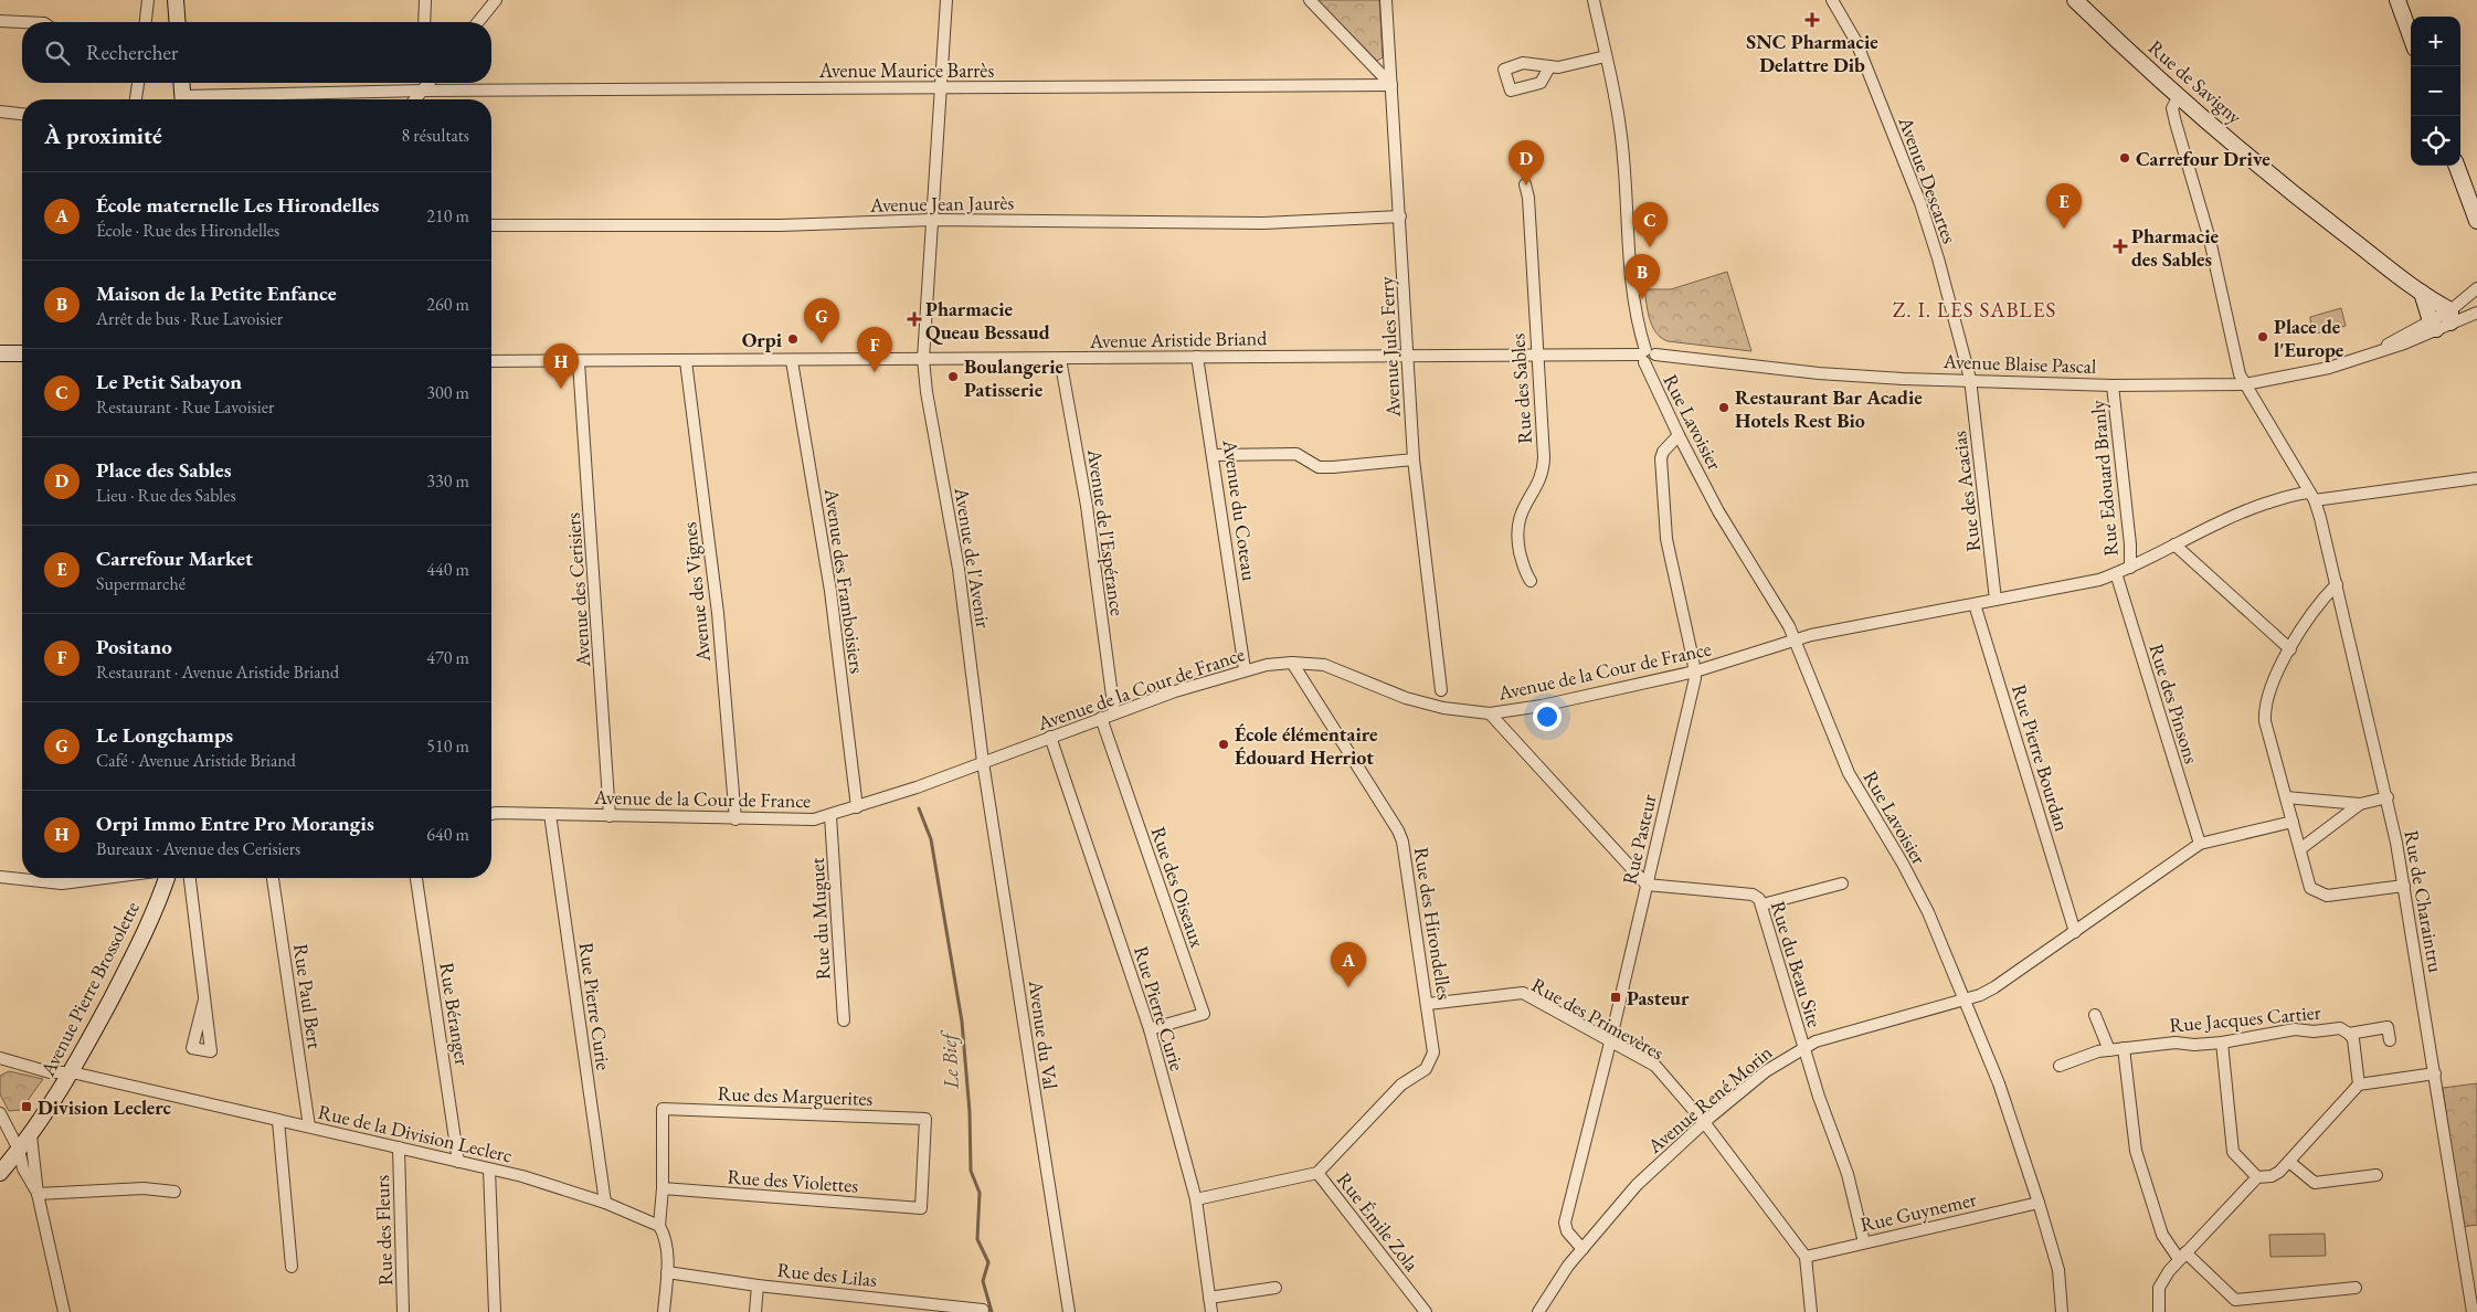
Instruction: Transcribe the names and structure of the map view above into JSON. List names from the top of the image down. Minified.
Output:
{"streets":{"street":["Avenue Maurice Barrès","Rue de Savigny","Avenue Descartes","Avenue Jean Jaurès","Avenue Aristide Briand","Avenue Jules Ferry","Avenue Blaise Pascal","Rue des Sables","Rue Lavoisier","Rue Edouard Branly","Rue des Acacias","Avenue du Coteau","Avenue de l'Espérance","Avenue de l'Avenir","Avenue des Framboisiers","Avenue des Cerisiers","Avenue des Vignes","Avenue de la Cour de France","Rue des Pinsons","Rue Pierre Bourdan","Rue Pasteur","Rue des Oiseaux","Rue de Charaintru","Rue du Muguet","Rue des Hirondelles","Rue du Beau Site","Avenue Pierre Brossolette","Rue Paul Bert","Rue Pierre Curie","Rue Béranger","Rue des Primevères","Rue Jacques Cartier","Avenue du Val","Rue des Marguerites","Avenue René Morin","Rue de la Division Leclerc","Rue des Violettes","Rue Guynemer","Rue Émile Zola","Rue des Fleurs","Rue des Lilas"]},"crossings":[["Avenue Maurice Barrès","Avenue Jules Ferry"],["Avenue Maurice Barrès","Avenue de l'Avenir"],["Rue de Savigny","Avenue Blaise Pascal"],["Rue de Savigny","Rue de Charaintru"],["Avenue Descartes","Avenue Blaise Pascal"],["Avenue Descartes","Rue des Acacias"],["Avenue Jean Jaurès","Avenue Jules Ferry"],["Avenue Jean Jaurès","Avenue de l'Avenir"],["Avenue Aristide Briand","Avenue Jules Ferry"],["Avenue Aristide Briand","Avenue Blaise Pascal"],["Avenue Aristide Briand","Rue des Sables"],["Avenue Aristide Briand","Rue Lavoisier"],["Avenue Aristide Briand","Avenue du Coteau"],["Avenue Aristide Briand","Avenue de l'Espérance"],["Avenue Aristide Briand","Avenue de l'Avenir"],["Avenue Aristide Briand","Avenue des Framboisiers"],["Avenue Aristide Briand","Avenue des Cerisiers"],["Avenue Aristide Briand","Avenue des Vignes"],["Avenue Blaise Pascal","Rue Lavoisier"],["Avenue Blaise Pascal","Rue Edouard Branly"],["Avenue Blaise Pascal","Rue des Acacias"],["Avenue Blaise Pascal","Rue de Charaintru"],["Rue Lavoisier","Avenue de la Cour de France"],["Rue Lavoisier","Rue Pasteur"],["Rue Lavoisier","Avenue René Morin"],["Rue Lavoisier","Rue Guynemer"],["Rue Edouard Branly","Avenue de la Cour de France"],["Rue des Acacias","Avenue de la Cour de France"],["Avenue du Coteau","Avenue de la Cour de France"],["Avenue de l'Espérance","Avenue de la Cour de France"],["Avenue de l'Avenir","Avenue de la Cour de France"],["Avenue de l'Avenir","Avenue du Val"],["Avenue des Framboisiers","Avenue de la Cour de France"],["Avenue des Cerisiers","Avenue de la Cour de France"],["Avenue des Vignes","Avenue de la Cour de France"],["Avenue de la Cour de France","Rue des Pinsons"],["Avenue de la Cour de France","Rue Pierre Bourdan"],["Avenue de la Cour de France","Rue Pasteur"],["Avenue de la Cour de France","Rue des Oiseaux"],["Avenue de la Cour de France","Rue de Charaintru"],["Avenue de la Cour de France","Rue du Muguet"],["Avenue de la Cour de France","Rue des Hirondelles"],["Avenue de la Cour de France","Rue Pierre Curie"],["Avenue de la Cour de France","Avenue du Val"],["Rue des Pinsons","Avenue René Morin"],["Rue Pierre Bourdan","Avenue René Morin"],["Rue Pasteur","Rue du Beau Site"],["Rue Pasteur","Rue des Primevères"],["Rue Pasteur","Avenue René Morin"],["Rue des Oiseaux","Rue Pierre Curie"],["Rue des Hirondelles","Rue des Primevères"],["Rue des Hirondelles","Rue Émile Zola"],["Rue du Beau Site","Avenue René Morin"],["Rue du Beau Site","Rue Guynemer"],["Avenue Pierre Brossolette","Rue de la Division Leclerc"],["Rue Paul Bert","Rue de la Division Leclerc"],["Rue Pierre Curie","Rue de la Division Leclerc"],["Rue Pierre Curie","Rue Émile Zola"],["Rue Béranger","Rue de la Division Leclerc"],["Rue des Primevères","Avenue René Morin"],["Rue des Primevères","Rue Guynemer"],["Rue des Marguerites","Rue des Violettes"],["Rue de la Division Leclerc","Rue des Fleurs"]],"districts":["Z. I. LES SABLES"],"water":["Le Bief"],"places":{"health":["SNC Pharmacie Delattre Dib","Pharmacie des Sables","Pharmacie Queau Bessaud"],"other":["Carrefour Drive","Place de l'Europe","Orpi","Boulangerie Patisserie","Restaurant Bar Acadie Hotels Rest Bio","École élémentaire Édouard Herriot"],"transit":["Pasteur","Division Leclerc"]},"page":{"map_buttons":["+","−"],"search":"Rechercher","heading":["À proximité","8 résultats"],"pins":["D","E","C","B","G","F","H","A"],"list":[{"mark":"A","name":"École maternelle Les Hirondelles","note":"École · Rue des Hirondelles","value":"210 m"},{"mark":"B","name":"Maison de la Petite Enfance","note":"Arrêt de bus · Rue Lavoisier","value":"260 m"},{"mark":"C","name":"Le Petit Sabayon","note":"Restaurant · Rue Lavoisier","value":"300 m"},{"mark":"D","name":"Place des Sables","note":"Lieu · Rue des Sables","value":"330 m"},{"mark":"E","name":"Carrefour Market","note":"Supermarché","value":"440 m"},{"mark":"F","name":"Positano","note":"Restaurant · Avenue Aristide Briand","value":"470 m"},{"mark":"G","name":"Le Longchamps","note":"Café · Avenue Aristide Briand","value":"510 m"},{"mark":"H","name":"Orpi Immo Entre Pro Morangis","note":"Bureaux · Avenue des Cerisiers","value":"640 m"}]}}
